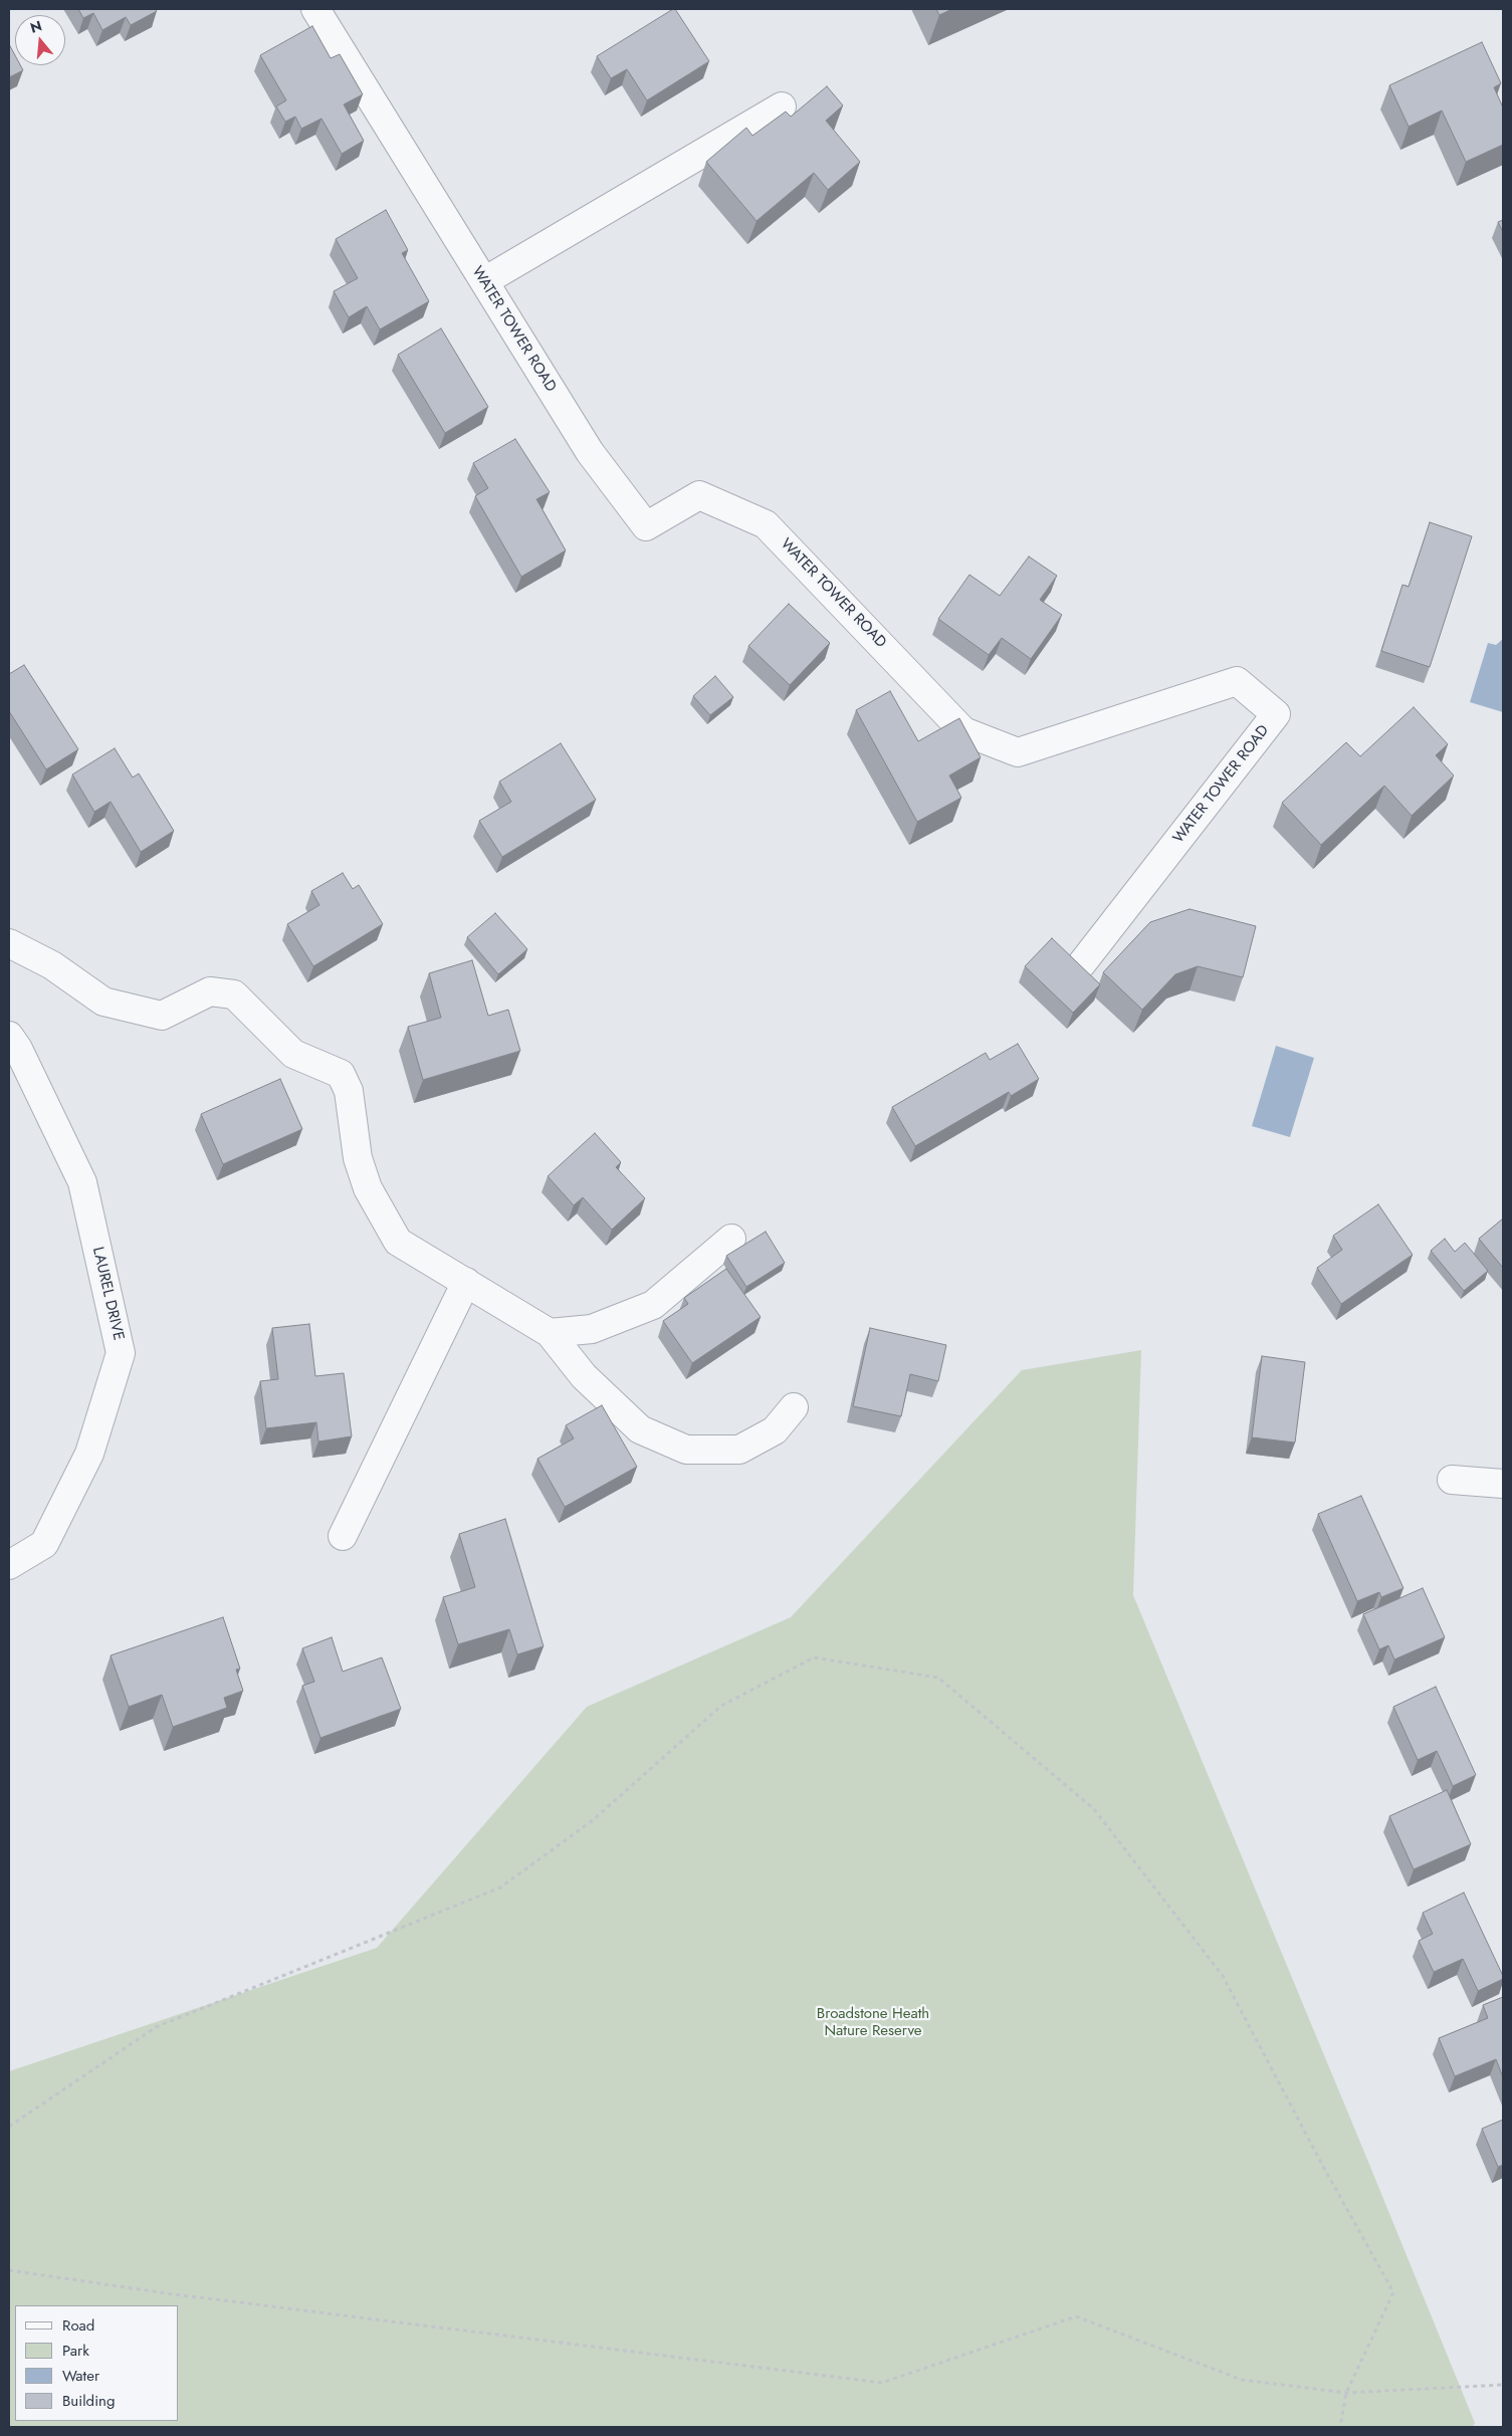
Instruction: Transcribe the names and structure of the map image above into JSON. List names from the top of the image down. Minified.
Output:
{"streets":{"street":["WATER TOWER ROAD","LAUREL DRIVE"]},"parks":["Broadstone Heath Nature Reserve"],"legend":["Road","Park","Water","Building"],"north":"top"}
